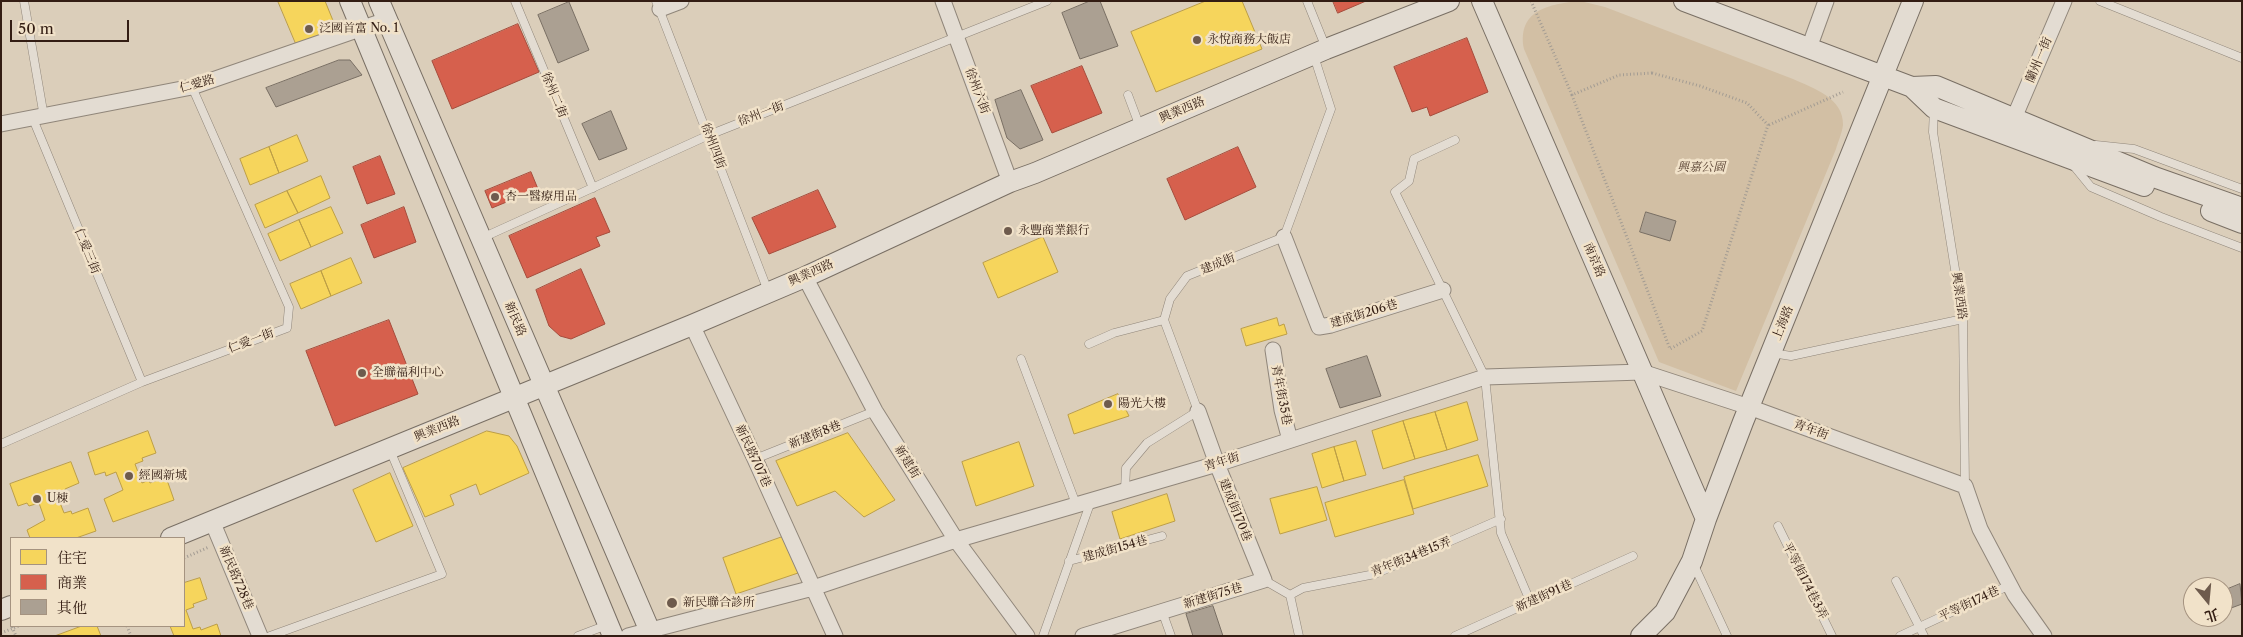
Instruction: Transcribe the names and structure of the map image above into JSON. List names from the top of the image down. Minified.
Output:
{"streets":{"street":["蘭州一街","仁愛路","徐州六街","興業西路","南京路","建成街206巷","新民路","上海路","青年街35巷","青年街","新民路707巷","新建街","建成街170巷","新民路728巷","新建街75巷"],"lane":["徐州二街","徐州一街","徐州四街","仁愛三街","建成街","仁愛一街","新建街8巷","建成街154巷","青年街34巷15弄","平等街174巷3弄","新建街91巷","平等街174巷"]},"crossings":[["仁愛路","仁愛三街"],["仁愛路","新民路"],["仁愛路","仁愛一街"],["徐州六街","興業西路"],["徐州六街","徐州一街"],["徐州二街","徐州一街"],["興業西路","徐州四街"],["興業西路","新民路"],["興業西路","青年街"],["興業西路","新民路707巷"],["興業西路","新建街"],["興業西路","新民路728巷"],["徐州一街","徐州四街"],["徐州一街","新民路"],["仁愛三街","仁愛一街"],["南京路","上海路"],["南京路","青年街"],["建成街","建成街206巷"],["上海路","青年街"],["青年街35巷","青年街"],["青年街","新建街"],["青年街","建成街170巷"],["新建街8巷","新民路707巷"],["新建街8巷","新建街"],["建成街170巷","新建街75巷"]],"parks":["興嘉公園"],"places":["泛國首富 No. 1","永悅商務大飯店","杏一醫療用品","永豐商業銀行","全聯福利中心","陽光大樓","經國新城","U棟","新民聯合診所"],"legend":["住宅","商業","其他"],"scale_bar":"50 m","north":"bottom"}
